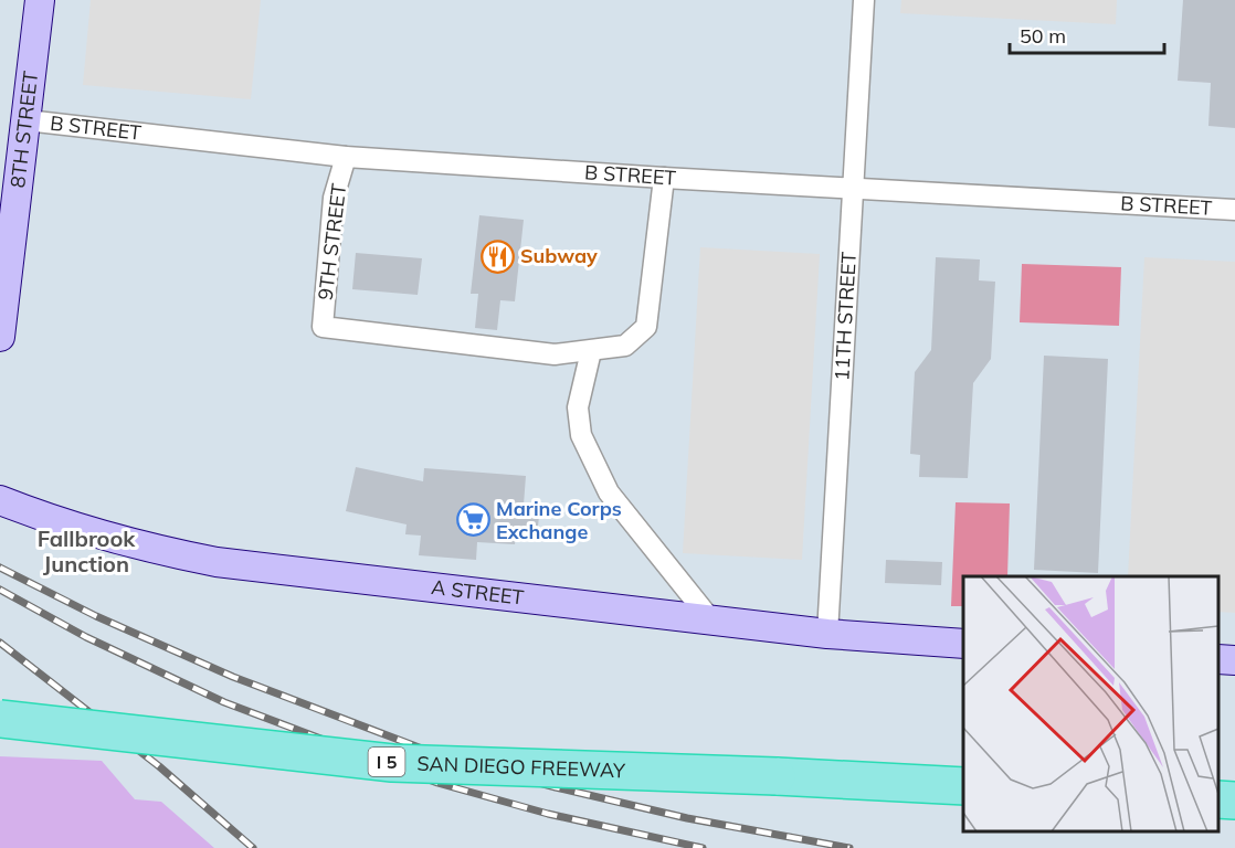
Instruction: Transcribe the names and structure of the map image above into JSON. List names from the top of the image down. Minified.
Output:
{"streets":{"highway":["I 5","SAN DIEGO FREEWAY"],"main road":["8TH STREET","A STREET"],"street":["B STREET","9TH STREET","11TH STREET"]},"crossings":[["B STREET","8TH STREET"],["B STREET","9TH STREET"],["B STREET","11TH STREET"],["11TH STREET","A STREET"]],"districts":["Fallbrook Junction"],"places":{"restaurant":["Subway"],"supermarket":["Marine Corps Exchange"]},"scale_bar":"50 m"}
